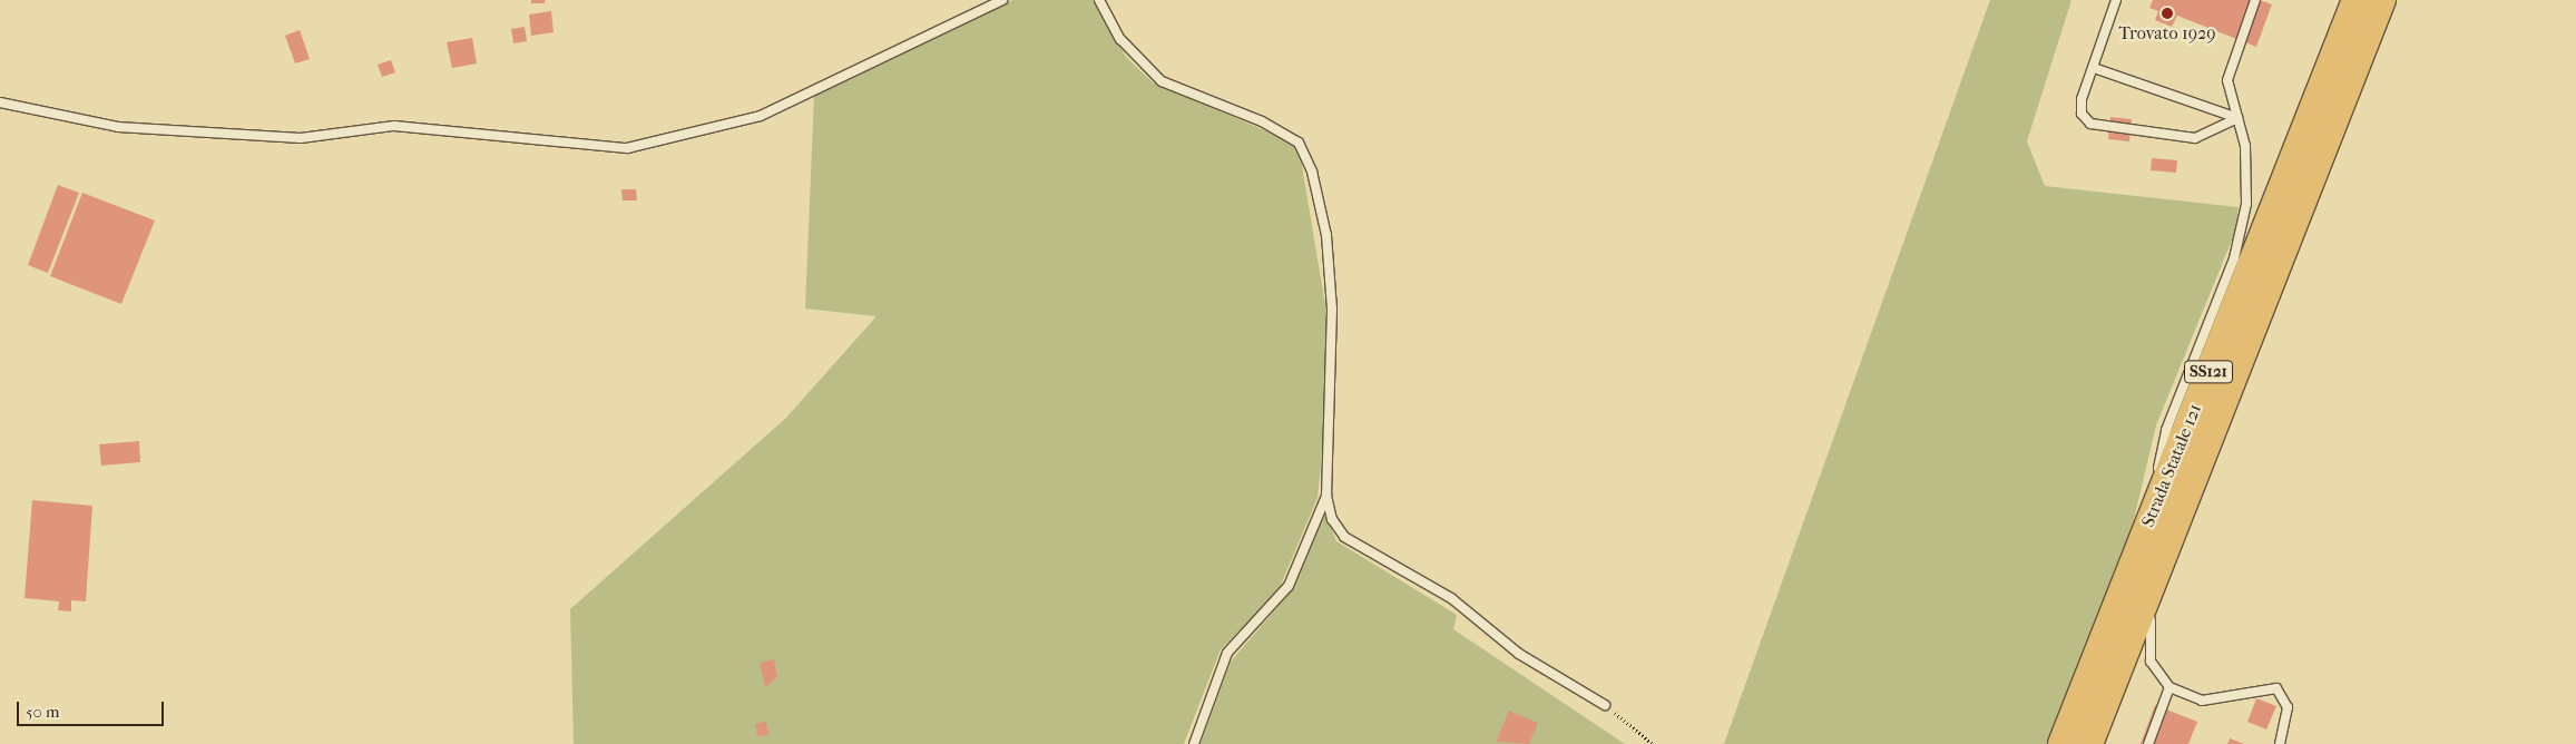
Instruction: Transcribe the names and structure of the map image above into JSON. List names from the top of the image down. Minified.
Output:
{"streets":{"main road":["SS121","Strada Statale 121"]},"places":["Trovato 1929"],"scale_bar":"50 m"}
